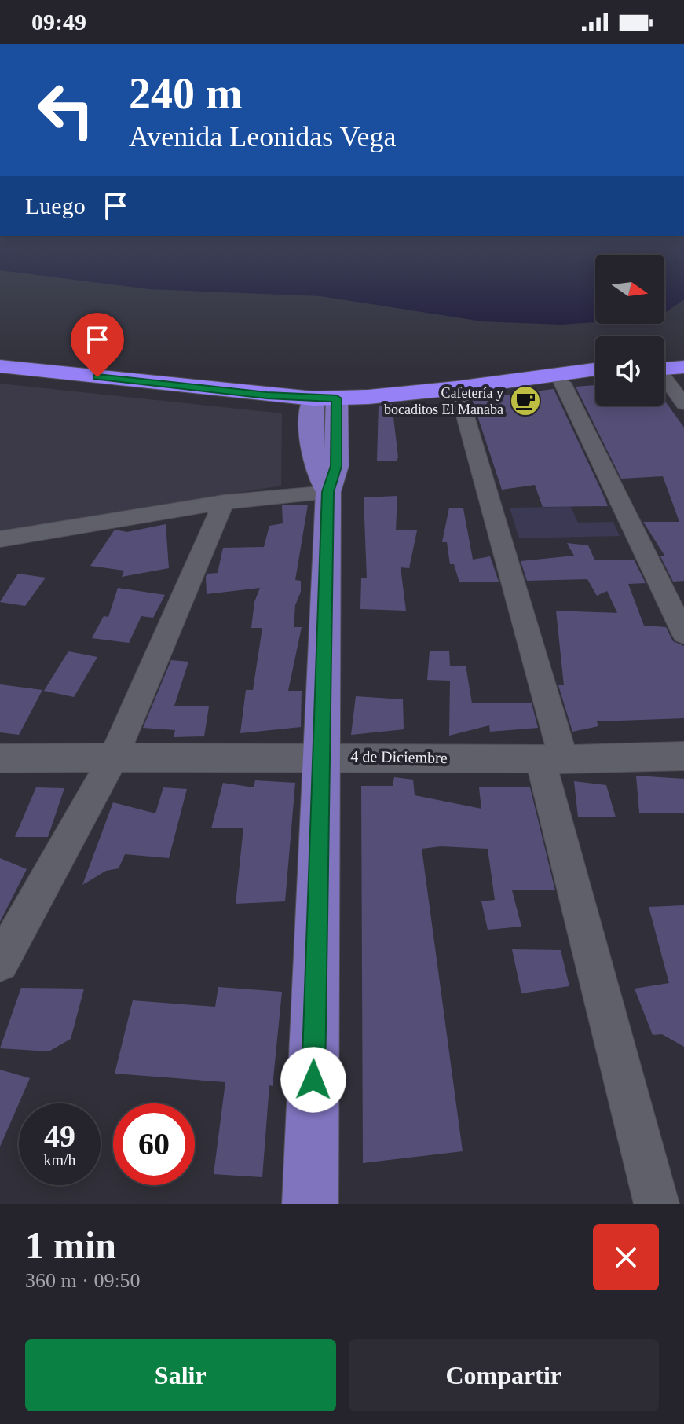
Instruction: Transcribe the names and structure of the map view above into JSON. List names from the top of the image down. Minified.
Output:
{"streets":{"street":["4 de Diciembre"]},"places":{"cafe":["Cafetería y bocaditos El Manaba"]},"north":"right","page":{"status":"09:49","turn":["240 m","Avenida Leonidas Vega"],"then":"Luego","speed":"49 km/h","limit":"60","heading":["1 min","360 m · 09:50"],"buttons":["Salir","Compartir"]}}
